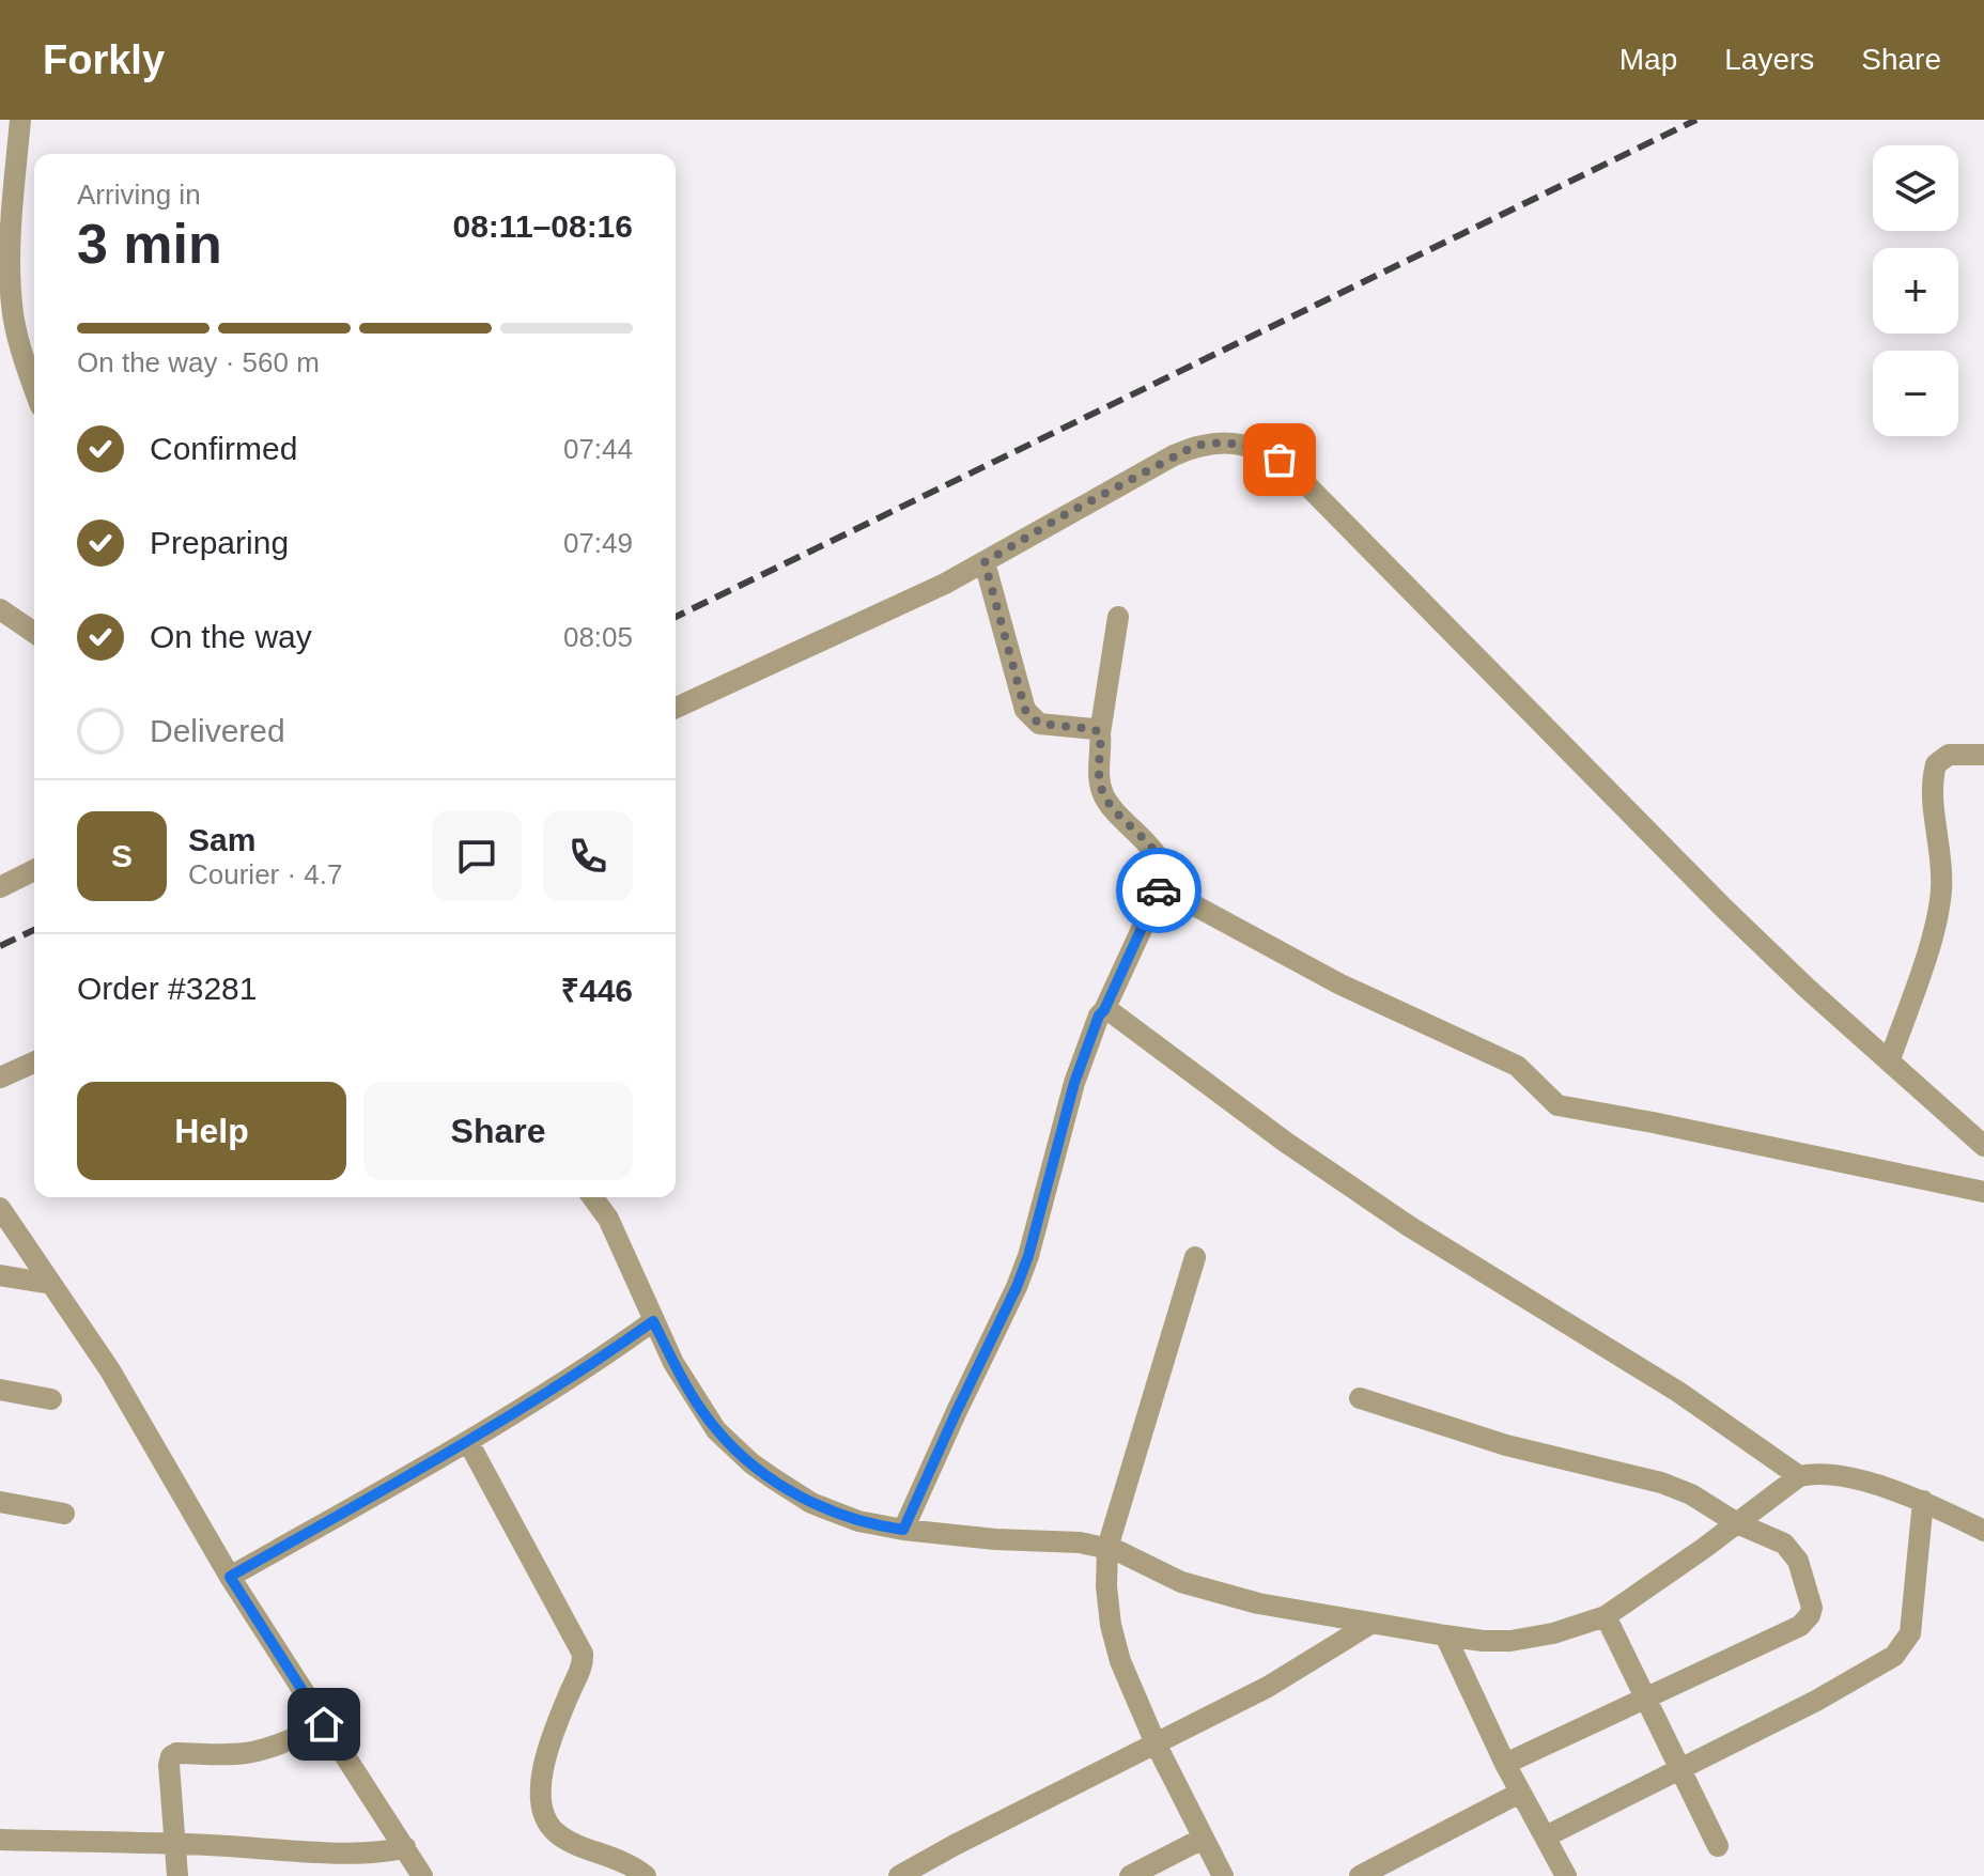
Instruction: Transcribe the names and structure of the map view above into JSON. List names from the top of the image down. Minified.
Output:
{"page":{"header":"Forkly","nav":["Map","Layers","Share"],"map_buttons":["+","−"],"heading":["3 min","Arriving in","08:11–08:16"],"panel":["Sam","Courier · 4.7","Order #3281","₹446"],"bar":"On the way · 560 m","list":[["Confirmed","07:44"],["Preparing","07:49"],["On the way","08:05"],"Delivered"],"round":"S","buttons":["Help","Share"]}}
